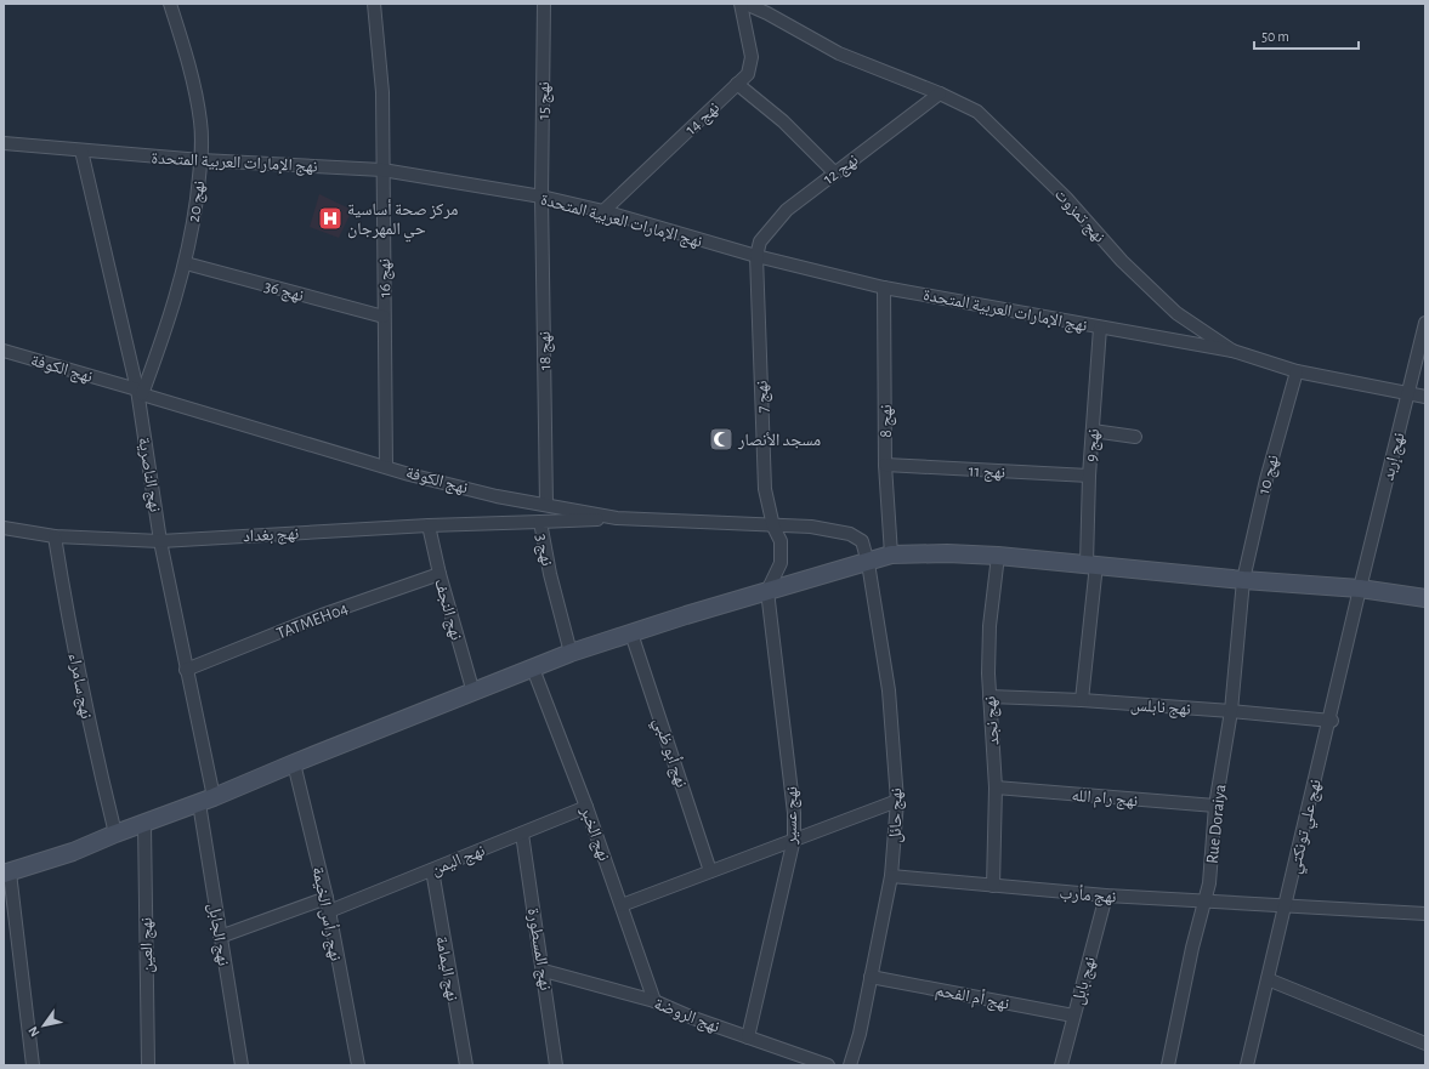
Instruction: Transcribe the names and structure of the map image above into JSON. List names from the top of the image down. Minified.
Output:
{"streets":{"street":["نهج 15","نهج 14","نهج الإمارات العربية المتحدة","نهج 12","نهج 20","نهج تمزوت","نهج 16","نهج 36","نهج 18","نهج الكوفة","نهج 7","نهج 8","نهج 9","نهج إربد","نهج 11","نهج الناصرية","نهج 10","نهج بغداد","نهج 3","نهج النجف","TATMEH04","نهج سامراء","نهج نابلس","نهج نجد","نهج أبو ظبي","نهج رام الله","نهج عسير","نهج حائل","Rue Doraiya","نهج علي تونكتي","نهج الخبر","نهج اليمن","نهج مأرب","نهج رأس الخيمة","نهج الجابل","نهج العين","نهج المسطورة","نهج اليمامة","نهج بابل","نهج أم الفحم","نهج الروضة"]},"crossings":[["نهج 15","نهج الإمارات العربية المتحدة"],["نهج 15","نهج 18"],["نهج 14","نهج الإمارات العربية المتحدة"],["نهج الإمارات العربية المتحدة","نهج 12"],["نهج الإمارات العربية المتحدة","نهج 20"],["نهج الإمارات العربية المتحدة","نهج تمزوت"],["نهج الإمارات العربية المتحدة","نهج 16"],["نهج الإمارات العربية المتحدة","نهج 18"],["نهج الإمارات العربية المتحدة","نهج 7"],["نهج الإمارات العربية المتحدة","نهج 8"],["نهج الإمارات العربية المتحدة","نهج 9"],["نهج الإمارات العربية المتحدة","نهج الناصرية"],["نهج 12","نهج تمزوت"],["نهج 12","نهج 7"],["نهج 20","نهج 36"],["نهج 20","نهج الكوفة"],["نهج 20","نهج الناصرية"],["نهج تمزوت","نهج إربد"],["نهج تمزوت","نهج 10"],["نهج 16","نهج 36"],["نهج 16","نهج الكوفة"],["نهج 18","نهج الكوفة"],["نهج الكوفة","نهج 7"],["نهج الكوفة","نهج الناصرية"],["نهج الكوفة","نهج 3"],["نهج الكوفة","نهج حائل"],["نهج 7","نهج عسير"],["نهج 8","نهج 11"],["نهج 9","نهج 11"],["نهج 9","نهج نابلس"],["نهج إربد","نهج علي تونكتي"],["نهج الناصرية","نهج بغداد"],["نهج الناصرية","TATMEH04"],["نهج الناصرية","نهج الجابل"],["نهج 10","Rue Doraiya"],["نهج بغداد","نهج 3"],["نهج بغداد","نهج النجف"],["نهج بغداد","نهج سامراء"],["نهج النجف","TATMEH04"],["نهج نابلس","نهج نجد"],["نهج نابلس","Rue Doraiya"],["نهج نابلس","نهج علي تونكتي"],["نهج نجد","نهج رام الله"],["نهج نجد","نهج مأرب"],["نهج رام الله","Rue Doraiya"],["نهج عسير","نهج الروضة"],["نهج حائل","نهج مأرب"],["نهج حائل","نهج أم الفحم"],["Rue Doraiya","نهج مأرب"],["نهج علي تونكتي","نهج مأرب"],["نهج الخبر","نهج اليمن"],["نهج الخبر","نهج الروضة"],["نهج اليمن","نهج رأس الخيمة"],["نهج اليمن","نهج المسطورة"],["نهج اليمن","نهج اليمامة"],["نهج مأرب","نهج بابل"],["نهج المسطورة","نهج الروضة"],["نهج بابل","نهج أم الفحم"]],"places":{"hospital":["مركز صحة أساسية حي المهرجان"],"mosque":["مسجد الأنصار"]},"scale_bar":"50 m","north":"bottom left"}
